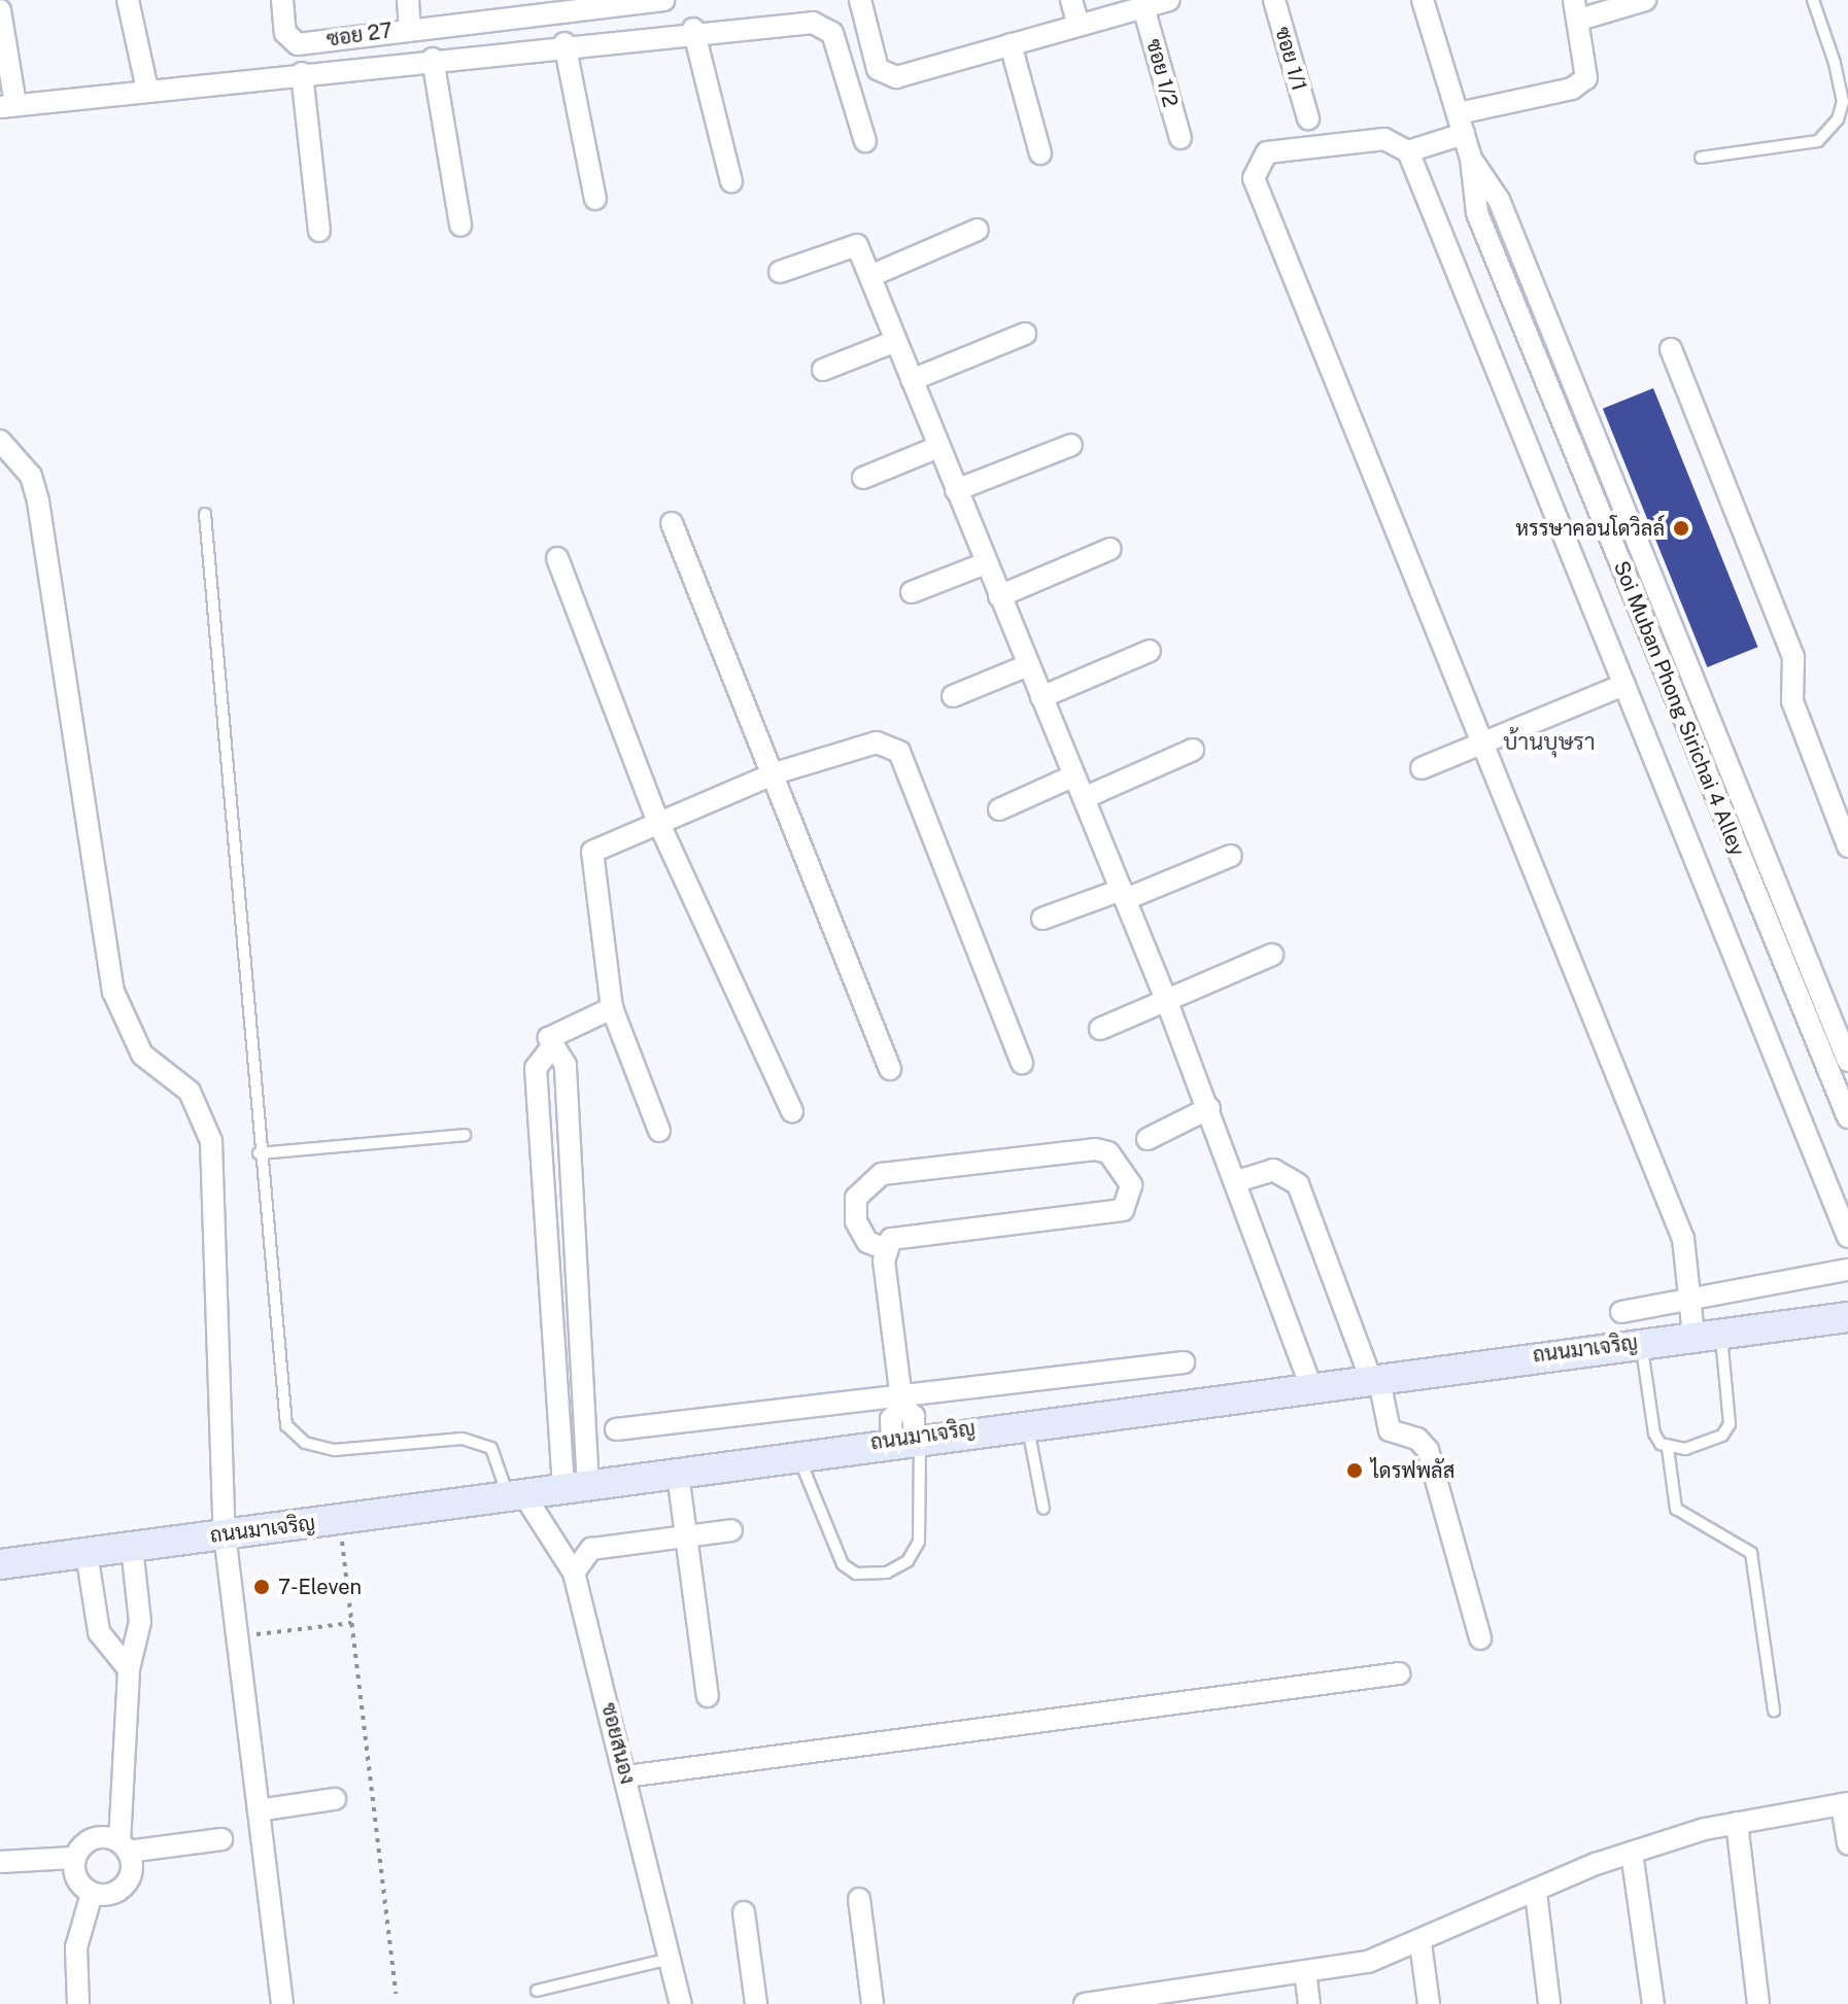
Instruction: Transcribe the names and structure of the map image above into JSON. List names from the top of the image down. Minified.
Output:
{"streets":{"main road":["ถนนมาเจริญ"],"street":["ซอย 27","ซอย 1/1","ซอย 1/2","Soi Muban Phong Sirichai 4 Alley","ซอยสนอง"]},"crossings":[["ถนนมาเจริญ","ซอยสนอง"]],"districts":["บ้านบุษรา"],"places":["หรรษาคอนโดวิลล์","ไดรฟพลัส","7-Eleven"]}
